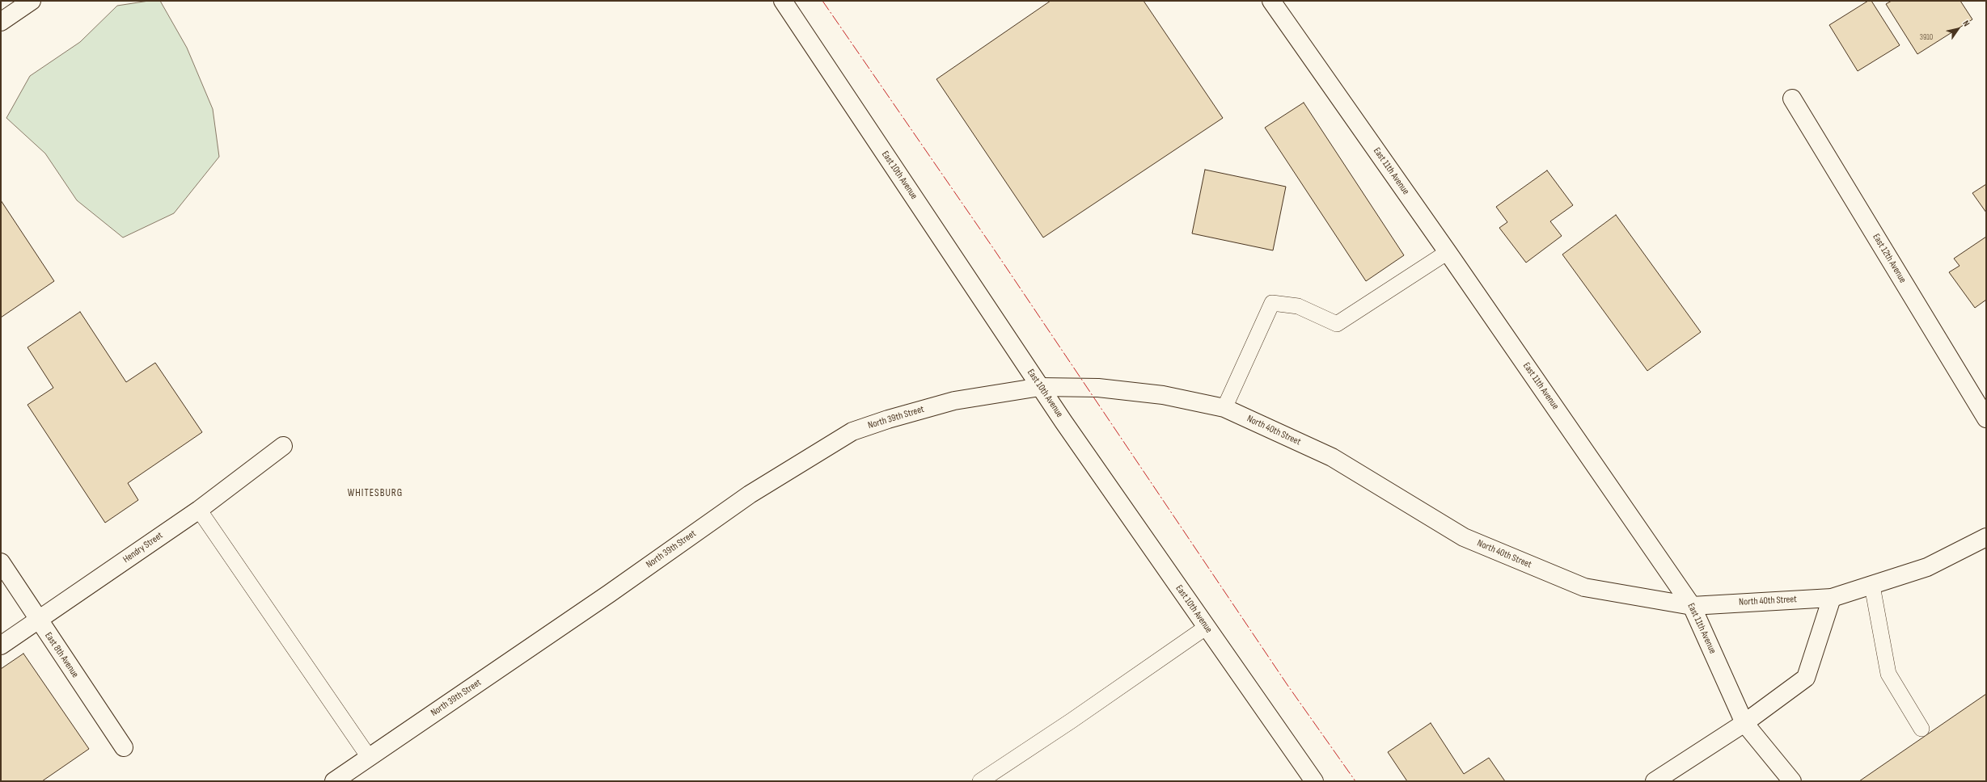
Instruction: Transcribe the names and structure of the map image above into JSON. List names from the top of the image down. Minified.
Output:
{"streets":{"street":["East 11th Avenue","East 10th Avenue","East 12th Avenue","North 39th Street","North 40th Street","Hendry Street","East 8th Avenue"]},"crossings":[["East 11th Avenue","North 40th Street"],["East 10th Avenue","North 39th Street"],["East 10th Avenue","North 40th Street"],["North 39th Street","North 40th Street"],["Hendry Street","East 8th Avenue"]],"districts":["WHITESBURG"],"house_numbers":["3910"],"north":"top right"}
